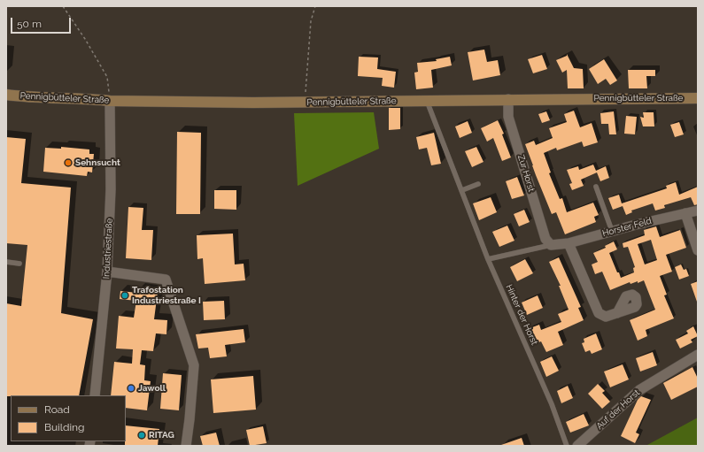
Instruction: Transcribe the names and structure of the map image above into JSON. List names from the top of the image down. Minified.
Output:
{"streets":{"street":["Pennigbütteler Straße","Zur Horst","Horster Feld","Industriestraße","Auf der Horst"],"lane":["Hinter der Horst"]},"crossings":[["Pennigbütteler Straße","Zur Horst"],["Pennigbütteler Straße","Industriestraße"],["Pennigbütteler Straße","Hinter der Horst"],["Zur Horst","Horster Feld"],["Horster Feld","Hinter der Horst"]],"places":["Sehnsucht","Trafostation Industriestraße I","Jawoll","RITAG"],"legend":["Road","Building"],"scale_bar":"50 m"}
